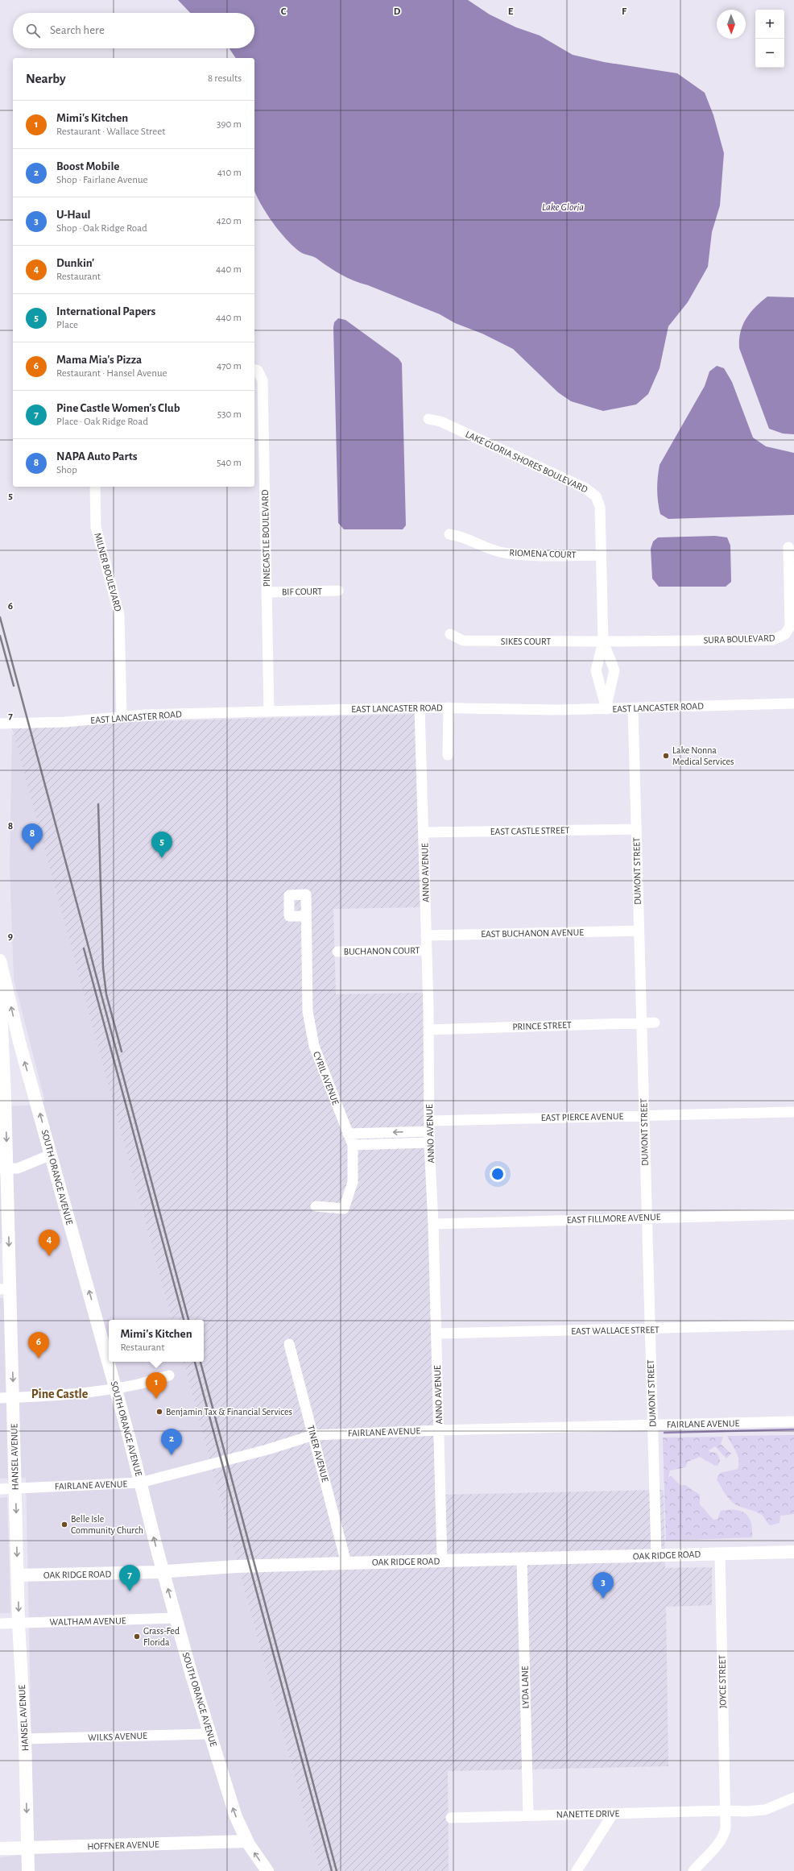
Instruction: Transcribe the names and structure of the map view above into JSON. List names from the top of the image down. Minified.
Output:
{"streets":{"main road":["SOUTH ORANGE AVENUE","HANSEL AVENUE","OAK RIDGE ROAD","HOFFNER AVENUE"],"street":["LAKE GLORIA SHORES BOULEVARD","PINECASTLE BOULEVARD","RIOMENA COURT","MILNER BOULEVARD","BIF COURT","SURA BOULEVARD","SIKES COURT","EAST LANCASTER ROAD","EAST CASTLE STREET","DUMONT STREET","ANNO AVENUE","EAST BUCHANON AVENUE","BUCHANON COURT","PRINCE STREET","CYRIL AVENUE","EAST PIERCE AVENUE","EAST FILLMORE AVENUE","EAST WALLACE STREET","FAIRLANE AVENUE","TINER AVENUE","WALTHAM AVENUE","JOYCE STREET","LYDA LANE","WILKS AVENUE","NANETTE DRIVE"]},"crossings":[["LAKE GLORIA SHORES BOULEVARD","RIOMENA COURT"],["LAKE GLORIA SHORES BOULEVARD","SURA BOULEVARD"],["LAKE GLORIA SHORES BOULEVARD","SIKES COURT"],["LAKE GLORIA SHORES BOULEVARD","EAST LANCASTER ROAD"],["PINECASTLE BOULEVARD","BIF COURT"],["PINECASTLE BOULEVARD","EAST LANCASTER ROAD"],["MILNER BOULEVARD","EAST LANCASTER ROAD"],["SURA BOULEVARD","SIKES COURT"],["EAST LANCASTER ROAD","DUMONT STREET"],["EAST LANCASTER ROAD","ANNO AVENUE"],["EAST CASTLE STREET","DUMONT STREET"],["EAST CASTLE STREET","ANNO AVENUE"],["DUMONT STREET","EAST BUCHANON AVENUE"],["DUMONT STREET","PRINCE STREET"],["DUMONT STREET","EAST PIERCE AVENUE"],["DUMONT STREET","EAST FILLMORE AVENUE"],["DUMONT STREET","EAST WALLACE STREET"],["DUMONT STREET","FAIRLANE AVENUE"],["DUMONT STREET","OAK RIDGE ROAD"],["ANNO AVENUE","EAST BUCHANON AVENUE"],["ANNO AVENUE","BUCHANON COURT"],["ANNO AVENUE","PRINCE STREET"],["ANNO AVENUE","EAST PIERCE AVENUE"],["ANNO AVENUE","EAST FILLMORE AVENUE"],["ANNO AVENUE","EAST WALLACE STREET"],["ANNO AVENUE","FAIRLANE AVENUE"],["ANNO AVENUE","OAK RIDGE ROAD"],["CYRIL AVENUE","EAST PIERCE AVENUE"],["SOUTH ORANGE AVENUE","FAIRLANE AVENUE"],["SOUTH ORANGE AVENUE","OAK RIDGE ROAD"],["SOUTH ORANGE AVENUE","WALTHAM AVENUE"],["SOUTH ORANGE AVENUE","WILKS AVENUE"],["SOUTH ORANGE AVENUE","HOFFNER AVENUE"],["FAIRLANE AVENUE","TINER AVENUE"],["FAIRLANE AVENUE","HANSEL AVENUE"],["TINER AVENUE","OAK RIDGE ROAD"],["HANSEL AVENUE","OAK RIDGE ROAD"],["HANSEL AVENUE","WALTHAM AVENUE"],["HANSEL AVENUE","WILKS AVENUE"],["HANSEL AVENUE","HOFFNER AVENUE"],["OAK RIDGE ROAD","JOYCE STREET"],["OAK RIDGE ROAD","LYDA LANE"],["JOYCE STREET","NANETTE DRIVE"],["LYDA LANE","NANETTE DRIVE"]],"one_way":["SOUTH ORANGE AVENUE","HANSEL AVENUE"],"districts":["Pine Castle"],"water":["Lake Gloria"],"places":["Lake Nonna Medical Services","Benjamin Tax & Financial Services","Belle Isle Community Church","Grass-Fed Florida"],"north":"bottom","page":{"map_buttons":["+","−"],"search":"Search here","heading":["Nearby","8 results"],"list":[{"mark":"1","name":"Mimi's Kitchen","note":"Restaurant · Wallace Street","value":"390 m"},{"mark":"2","name":"Boost Mobile","note":"Shop · Fairlane Avenue","value":"410 m"},{"mark":"3","name":"U-Haul","note":"Shop · Oak Ridge Road","value":"420 m"},{"mark":"4","name":"Dunkin'","note":"Restaurant","value":"440 m"},{"mark":"5","name":"International Papers","note":"Place","value":"440 m"},{"mark":"6","name":"Mama Mia's Pizza","note":"Restaurant · Hansel Avenue","value":"470 m"},{"mark":"7","name":"Pine Castle Women's Club","note":"Place · Oak Ridge Road","value":"530 m"},{"mark":"8","name":"NAPA Auto Parts","note":"Shop","value":"540 m"}],"pins":["8","5","4","6","1","2","7","3"],"popup":["Mimi's Kitchen","Restaurant"]},"grid":{"columns":["C","D","E","F"],"rows":["5","6","7","8","9"]}}
